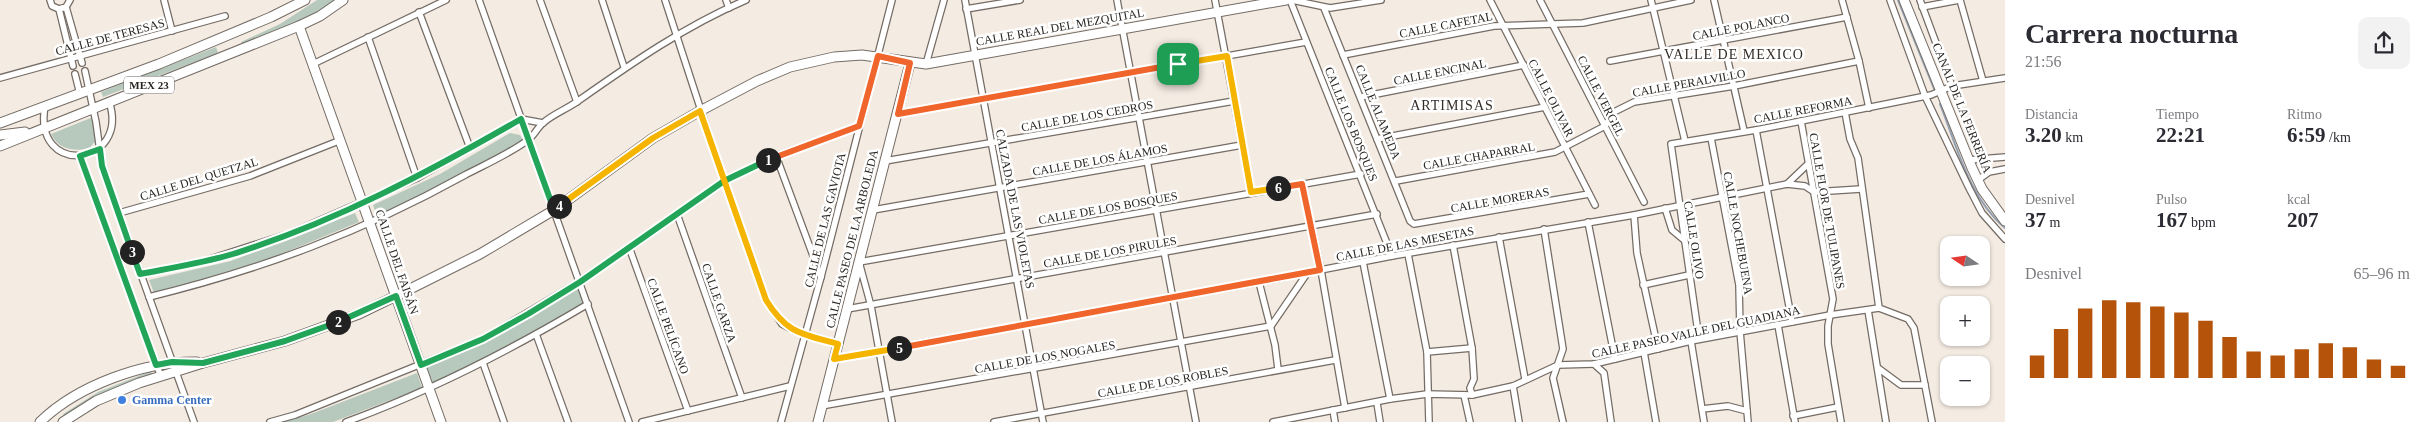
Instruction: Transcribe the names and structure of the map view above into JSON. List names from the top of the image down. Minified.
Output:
{"streets":{"street":["CALLE CAFETAL","CALLE REAL DEL MEZQUITAL","CALLE POLANCO","CALLE DE TERESAS","CALLE ENCINAL","CALLE PERALVILLO","MEX 23","CALLE VERGEL","CALLE OLIVAR","CANAL DE LA FERRERÍA","CALLE REFORMA","CALLE ALAMEDA","CALLE DE LOS CEDROS","CALLE LOS BOSQUES","CALLE CHAPARRAL","CALLE DE LOS ÁLAMOS","CALLE DEL QUETZAL","CALLE MORERAS","CALLE DE LOS BOSQUES","CALZADA DE LAS VIOLETAS","CALLE FLOR DE TULIPANES","CALLE DE LAS GAVIOTA","CALLE NOCHEBUENA","CALLE PASEO DE LA ARBOLEDA","CALLE OLIVO","CALLE DE LAS MESETAS","CALLE DE LOS PIRULES","CALLE DEL FAISÁN","CALLE GARZA","CALLE PELÍCANO","CALLE PASEO VALLE DEL GUADIANA","CALLE DE LOS NOGALES","CALLE DE LOS ROBLES"]},"crossings":[["CALLE CAFETAL","CALLE VERGEL"],["CALLE CAFETAL","CALLE OLIVAR"],["CALLE CAFETAL","CALLE ALAMEDA"],["CALLE REAL DEL MEZQUITAL","CALLE LOS BOSQUES"],["CALLE REAL DEL MEZQUITAL","CALZADA DE LAS VIOLETAS"],["CALLE REAL DEL MEZQUITAL","CALLE DE LAS GAVIOTA"],["CALLE REAL DEL MEZQUITAL","CALLE PASEO DE LA ARBOLEDA"],["CALLE REAL DEL MEZQUITAL","CALLE DEL FAISÁN"],["CALLE ENCINAL","CALLE OLIVAR"],["CALLE ENCINAL","CALLE ALAMEDA"],["CALLE PERALVILLO","CALLE VERGEL"],["CALLE PERALVILLO","CALLE OLIVAR"],["CALLE PERALVILLO","CALLE CHAPARRAL"],["MEX 23","CALLE DEL FAISÁN"],["CALLE OLIVAR","CALLE CHAPARRAL"],["CALLE OLIVAR","CALLE MORERAS"],["CANAL DE LA FERRERÍA","CALLE REFORMA"],["CALLE REFORMA","CALLE FLOR DE TULIPANES"],["CALLE REFORMA","CALLE NOCHEBUENA"],["CALLE REFORMA","CALLE OLIVO"],["CALLE ALAMEDA","CALLE CHAPARRAL"],["CALLE ALAMEDA","CALLE MORERAS"],["CALLE DE LOS CEDROS","CALZADA DE LAS VIOLETAS"],["CALLE DE LOS CEDROS","CALLE PASEO DE LA ARBOLEDA"],["CALLE LOS BOSQUES","CALLE DE LOS BOSQUES"],["CALLE LOS BOSQUES","CALLE DE LAS MESETAS"],["CALLE LOS BOSQUES","CALLE DE LOS PIRULES"],["CALLE DE LOS ÁLAMOS","CALZADA DE LAS VIOLETAS"],["CALLE DE LOS ÁLAMOS","CALLE PASEO DE LA ARBOLEDA"],["CALLE DEL QUETZAL","CALLE DEL FAISÁN"],["CALLE DE LOS BOSQUES","CALZADA DE LAS VIOLETAS"],["CALLE DE LOS BOSQUES","CALLE PASEO DE LA ARBOLEDA"],["CALZADA DE LAS VIOLETAS","CALLE DE LAS MESETAS"],["CALZADA DE LAS VIOLETAS","CALLE DE LOS PIRULES"],["CALZADA DE LAS VIOLETAS","CALLE DE LOS NOGALES"],["CALZADA DE LAS VIOLETAS","CALLE DE LOS ROBLES"],["CALLE FLOR DE TULIPANES","CALLE DE LAS MESETAS"],["CALLE FLOR DE TULIPANES","CALLE PASEO VALLE DEL GUADIANA"],["CALLE NOCHEBUENA","CALLE DE LAS MESETAS"],["CALLE NOCHEBUENA","CALLE PASEO VALLE DEL GUADIANA"],["CALLE PASEO DE LA ARBOLEDA","CALLE DE LAS MESETAS"],["CALLE PASEO DE LA ARBOLEDA","CALLE DE LOS PIRULES"],["CALLE PASEO DE LA ARBOLEDA","CALLE DE LOS NOGALES"],["CALLE OLIVO","CALLE DE LAS MESETAS"],["CALLE OLIVO","CALLE PASEO VALLE DEL GUADIANA"]],"districts":["VALLE DE MEXICO","ARTIMISAS"],"places":["Gamma Center"],"north":"left","page":{"heading":["Carrera nocturna","21:56"],"stats":[["Distancia","3.20 km"],["Tiempo","22:21"],["Ritmo","6:59 /km"],["Desnivel","37 m"],["Pulso","167 bpm"],["kcal","207"]],"pins":["1","6","4","3","2","5"],"map_buttons":["+","−"],"chart":["Desnivel","65–96 m"]}}
